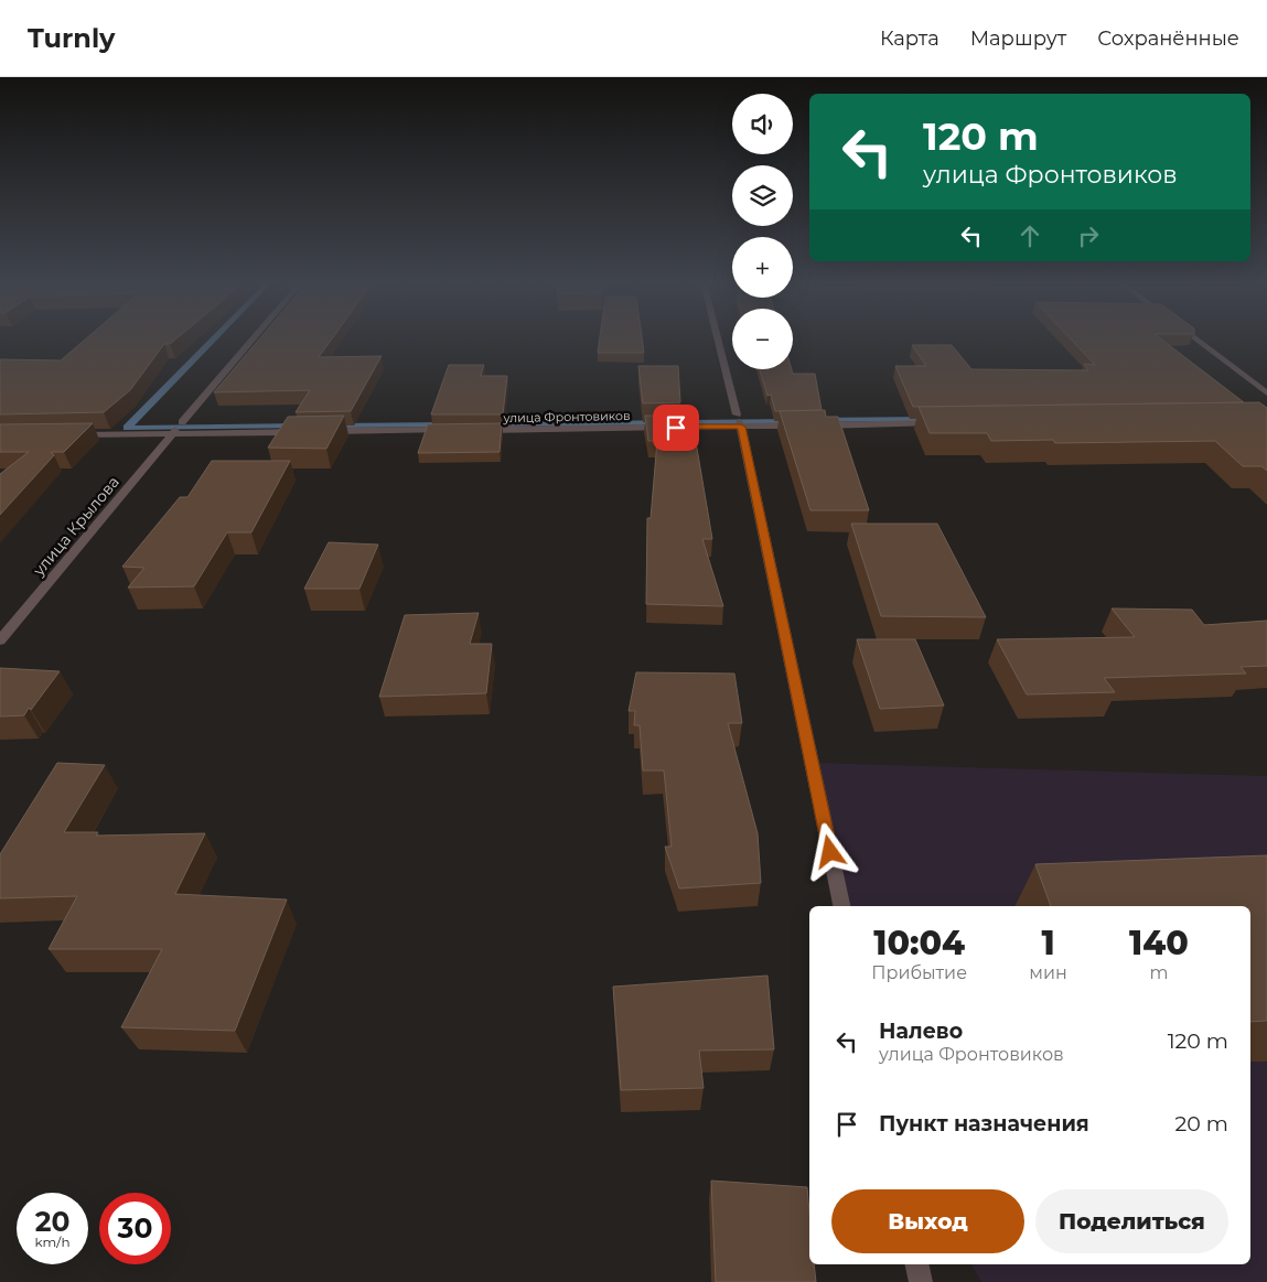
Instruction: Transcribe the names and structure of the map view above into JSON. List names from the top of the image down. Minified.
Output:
{"streets":{"street":["улица Фронтовиков","улица Крылова"]},"page":{"header":"Turnly","nav":["Карта","Маршрут","Сохранённые"],"map_buttons":["+","−"],"turn":["120 m","улица Фронтовиков"],"eta":["10:04","Прибытие","1","мин","140","m"],"list":[{"name":"Налево","note":"улица Фронтовиков","value":"120 m"},{"name":"Пункт назначения","value":"20 m"}],"buttons":["Выход","Поделиться"],"speed":"20 km/h","limit":"30"}}
